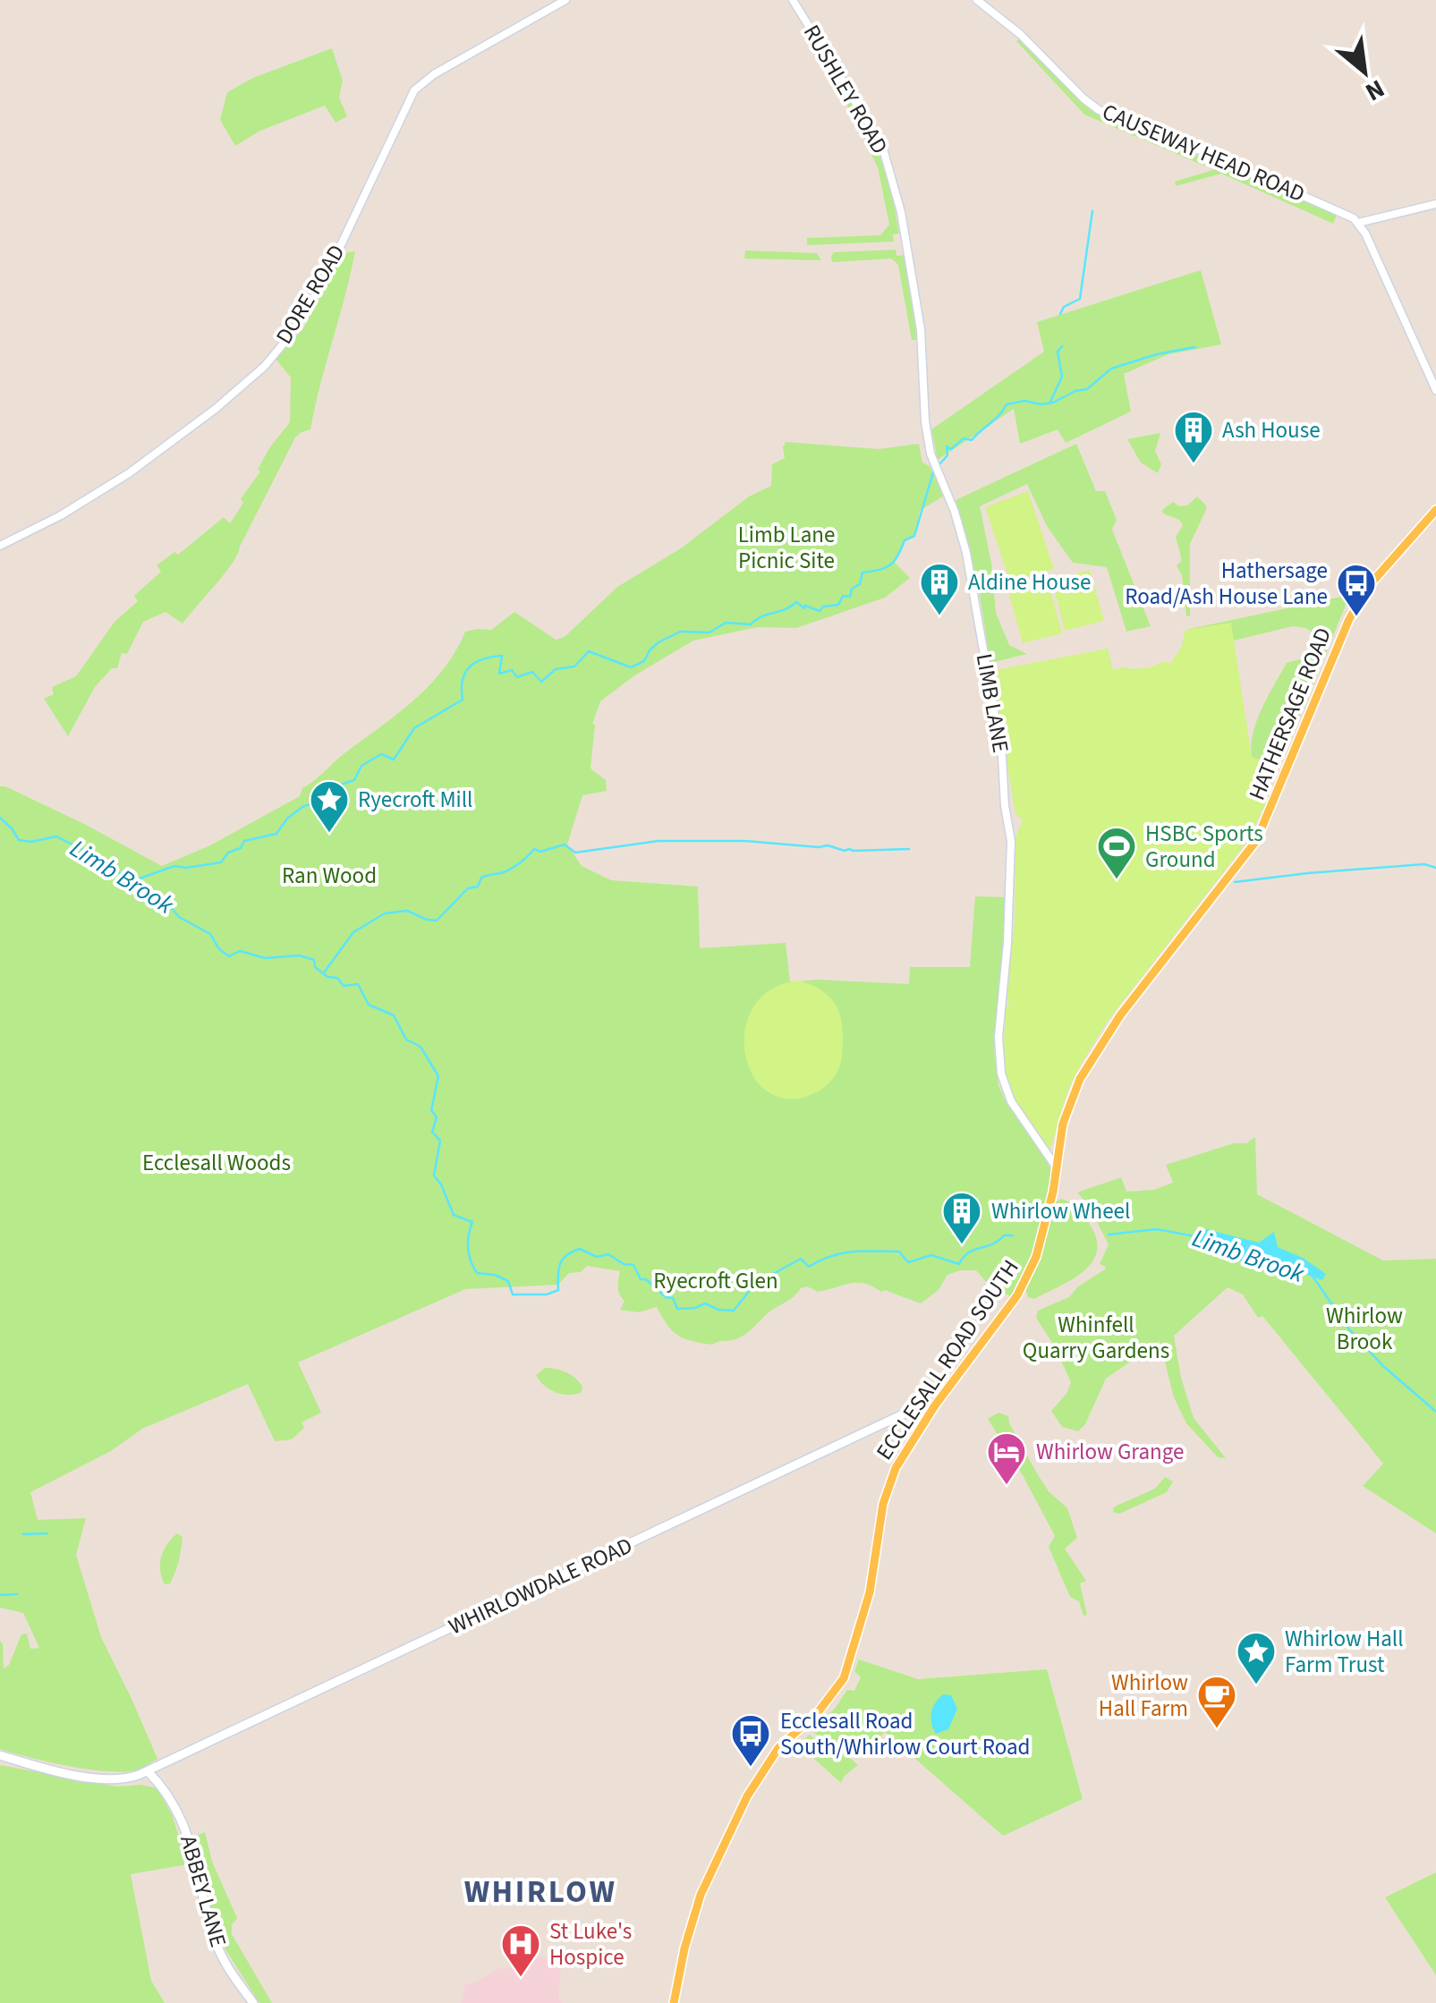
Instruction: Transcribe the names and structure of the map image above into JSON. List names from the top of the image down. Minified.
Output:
{"streets":{"main road":["HATHERSAGE ROAD","ECCLESALL ROAD SOUTH","WHIRLOWDALE ROAD","ABBEY LANE"],"street":["RUSHLEY ROAD","CAUSEWAY HEAD ROAD","DORE ROAD","LIMB LANE"]},"crossings":[["RUSHLEY ROAD","LIMB LANE"],["LIMB LANE","HATHERSAGE ROAD"],["LIMB LANE","ECCLESALL ROAD SOUTH"],["HATHERSAGE ROAD","ECCLESALL ROAD SOUTH"],["ECCLESALL ROAD SOUTH","WHIRLOWDALE ROAD"],["WHIRLOWDALE ROAD","ABBEY LANE"]],"districts":["WHIRLOW"],"water":["Limb Brook"],"parks":["Limb Lane Picnic Site","Ran Wood","Ecclesall Woods","Ryecroft Glen","Whirlow Brook","Whinfell Quarry Gardens"],"places":{"building":["Ash House","Aldine House","Whirlow Wheel"],"bus stop":["Hathersage Road/Ash House Lane","Ecclesall Road South/Whirlow Court Road"],"place":["Ryecroft Mill","Whirlow Hall Farm Trust"],"sports":["HSBC Sports Ground"],"hotel":["Whirlow Grange"],"cafe":["Whirlow Hall Farm"],"hospital":["St Luke's Hospice"]},"north":"bottom right"}
